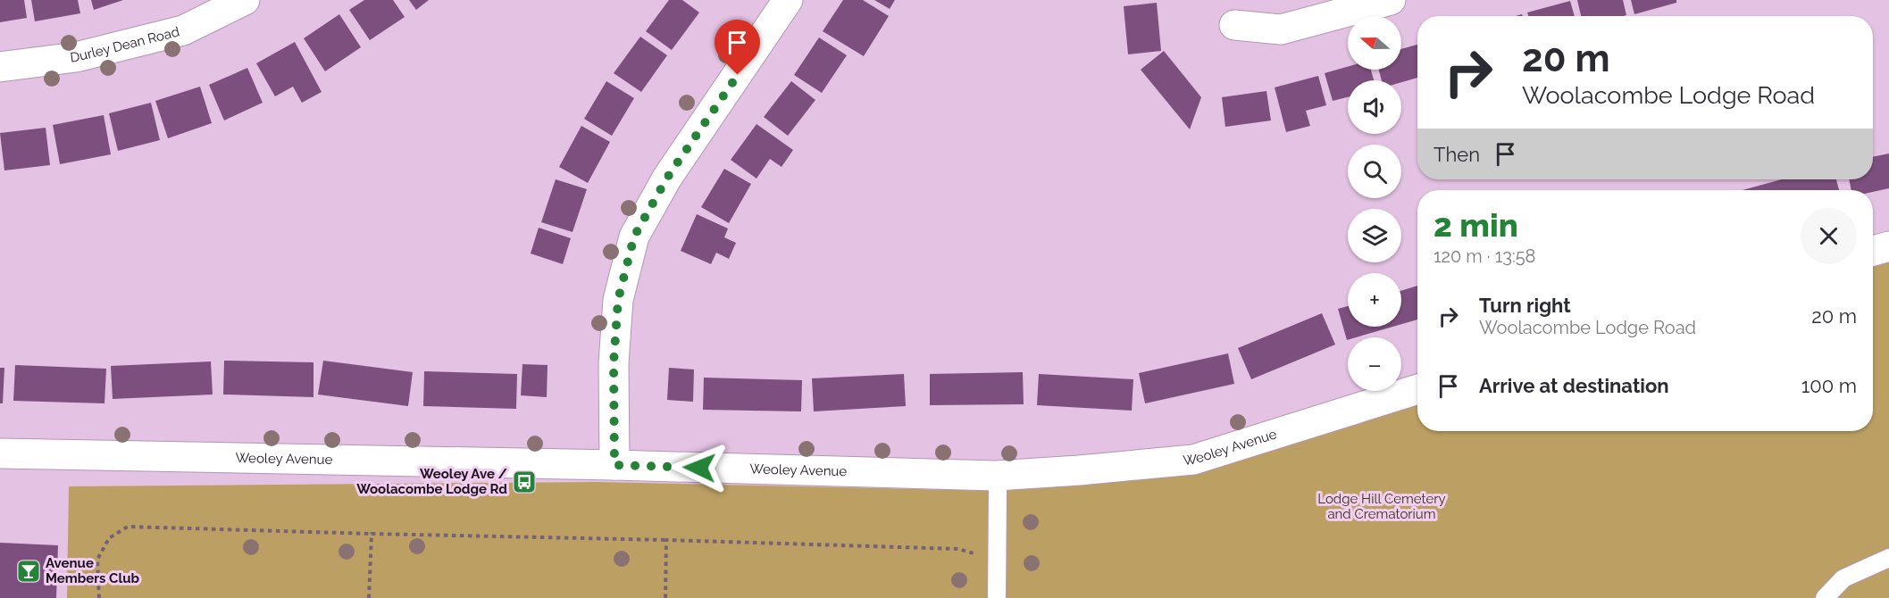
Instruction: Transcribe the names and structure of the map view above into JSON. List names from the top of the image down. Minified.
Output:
{"streets":{"street":["Durley Dean Road","Weoley Avenue"]},"parks":["Lodge Hill Cemetery and Crematorium"],"places":{"bus stop":["Weoley Ave / Woolacombe Lodge Rd"],"bar":["Avenue Members Club"]},"north":"left","page":{"map_buttons":["+","−"],"turn":["20 m","Woolacombe Lodge Road"],"then":"Then","heading":["2 min","120 m · 13:58"],"list":[{"name":"Turn right","note":"Woolacombe Lodge Road","value":"20 m"},{"name":"Arrive at destination","value":"100 m"}]}}
